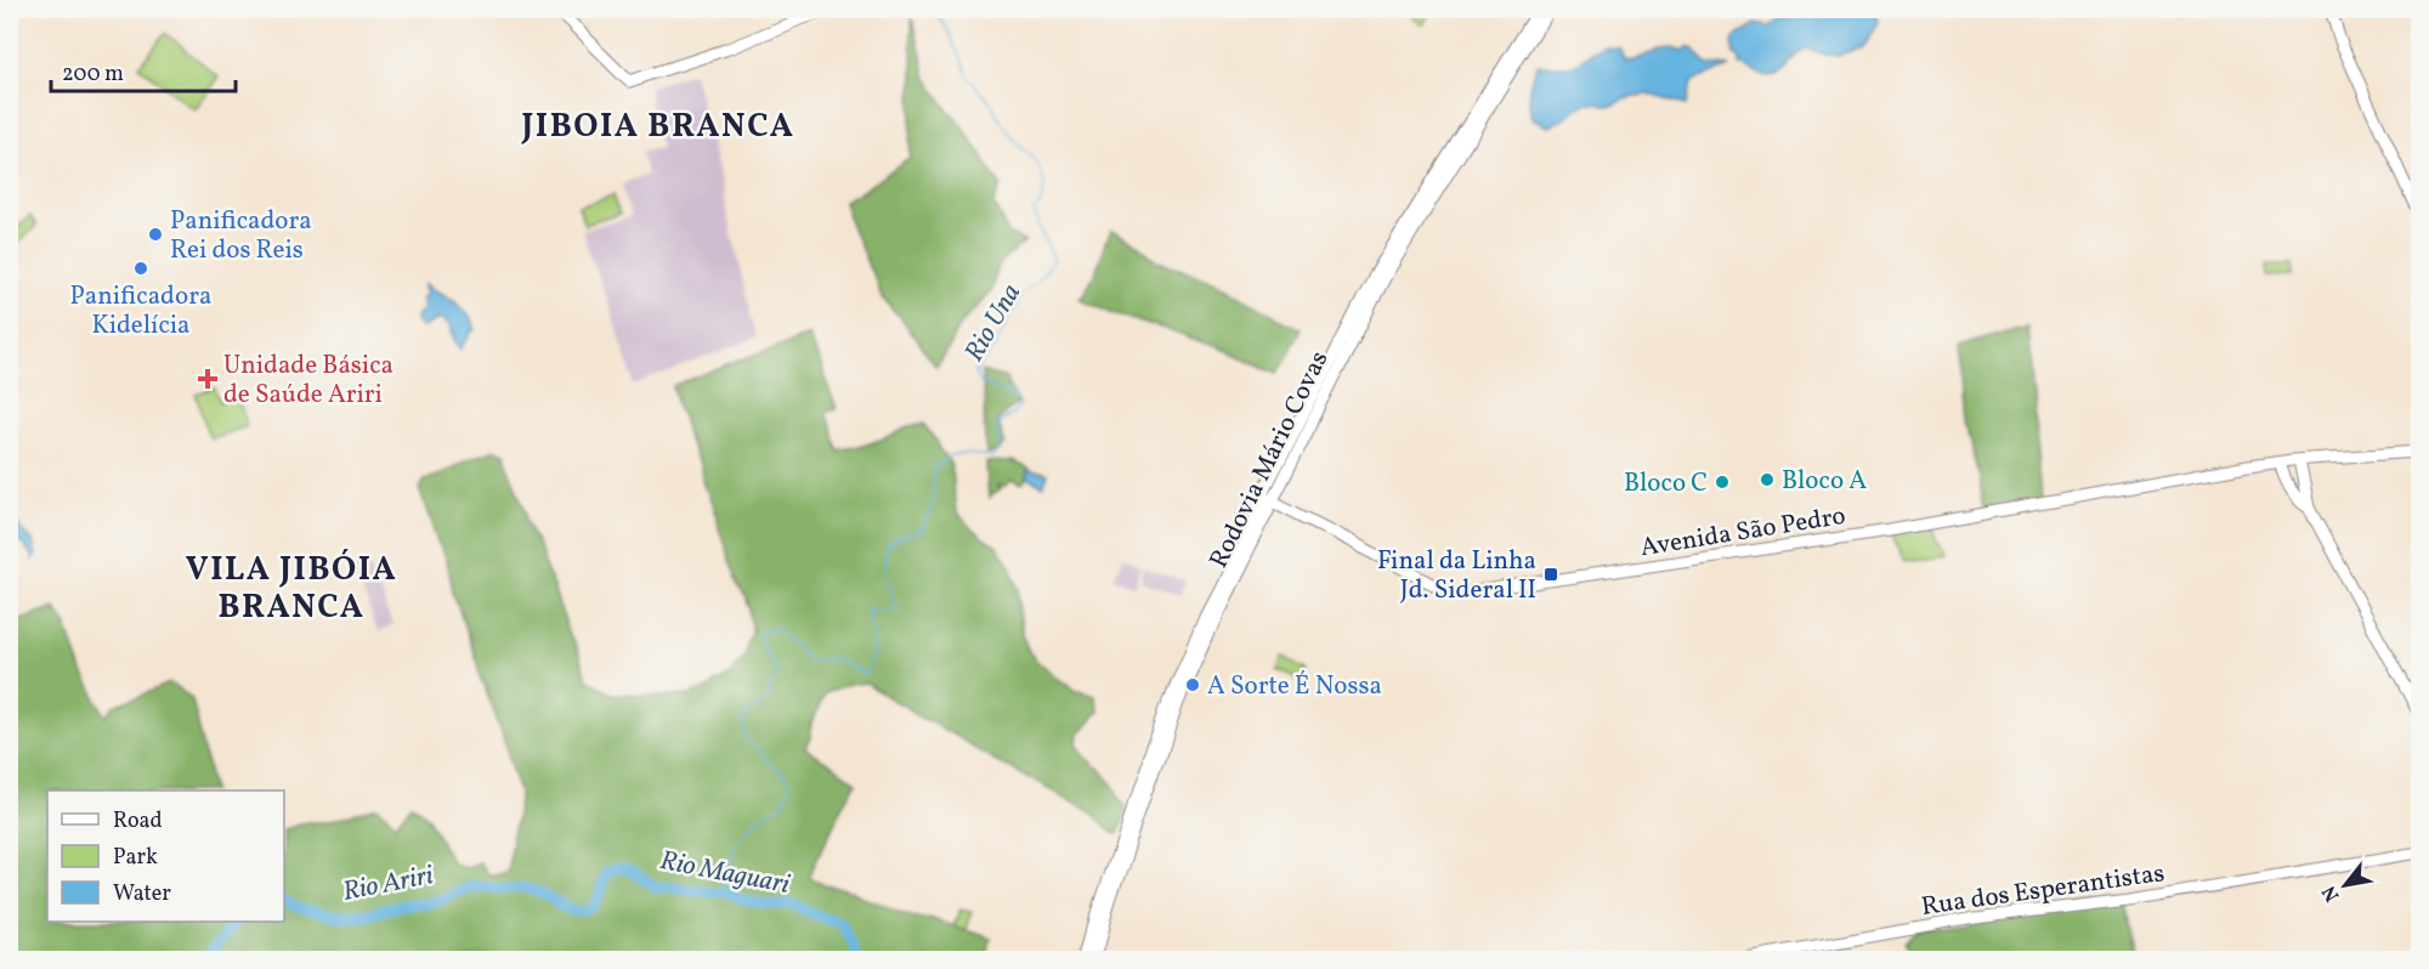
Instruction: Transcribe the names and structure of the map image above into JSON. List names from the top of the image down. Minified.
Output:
{"streets":{"main road":["Rodovia Mário Covas","Avenida São Pedro","Rua dos Esperantistas"]},"crossings":[["Rodovia Mário Covas","Avenida São Pedro"]],"districts":["JIBOIA BRANCA","VILA JIBÓIA BRANCA"],"water":["Rio Una","Rio Maguari","Rio Ariri"],"places":{"other":["Panificadora Rei dos Reis","Panificadora Kidelícia","Bloco A","Bloco C","A Sorte É Nossa"],"health":["Unidade Básica de Saúde Ariri"],"transit":["Final da Linha Jd. Sideral II"]},"legend":["Road","Park","Water"],"scale_bar":"200 m","north":"bottom left"}
